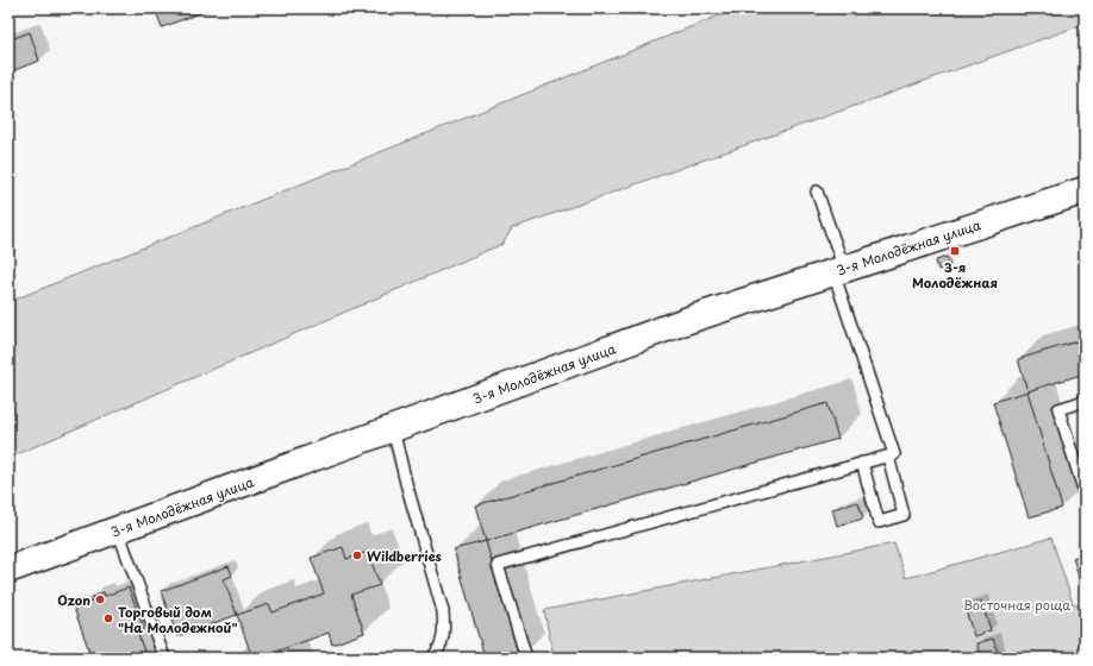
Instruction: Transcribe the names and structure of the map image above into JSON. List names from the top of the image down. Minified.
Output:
{"streets":{"main road":["3-я Молодёжная улица"]},"parks":["Восточная роща"],"places":{"transit":["3-я Молодёжная"],"other":["Wildberries","Ozon","Торговый дом \"На Молодежной\""]}}
